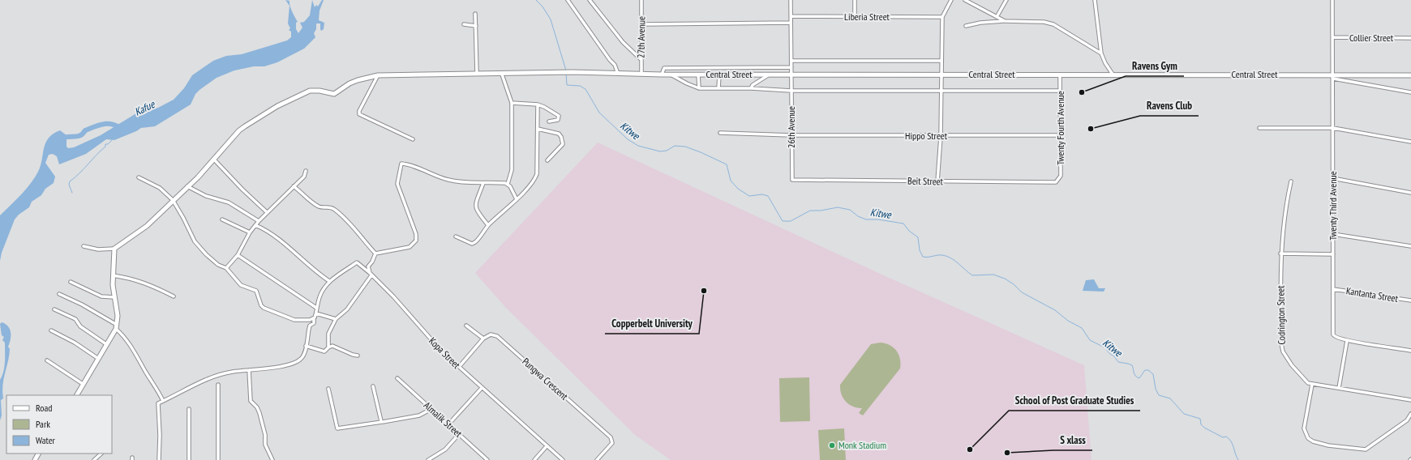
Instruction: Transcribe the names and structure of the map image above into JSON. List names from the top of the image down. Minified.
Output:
{"streets":{"street":["Liberia Street","27th Avenue","Collier Street","Central Street","26th Avenue","Twenty Fourth Avenue","Hippo Street","Beit Street","Twenty Third Avenue","Kantanta Street","Codrington Street","Kopa Street","Pungwa Crescent","Almalik Street"]},"crossings":[["Liberia Street","26th Avenue"],["27th Avenue","Central Street"],["Collier Street","Twenty Third Avenue"],["Central Street","26th Avenue"],["Central Street","Twenty Fourth Avenue"],["Central Street","Twenty Third Avenue"],["26th Avenue","Hippo Street"],["26th Avenue","Beit Street"],["Twenty Fourth Avenue","Hippo Street"],["Twenty Fourth Avenue","Beit Street"],["Twenty Third Avenue","Kantanta Street"]],"water":["Kafue","Kitwe"],"places":["Ravens Gym","Ravens Club","Copperbelt University","Monk Stadium","School of Post Graduate Studies","S xlass"],"legend":["Road","Park","Water"]}
